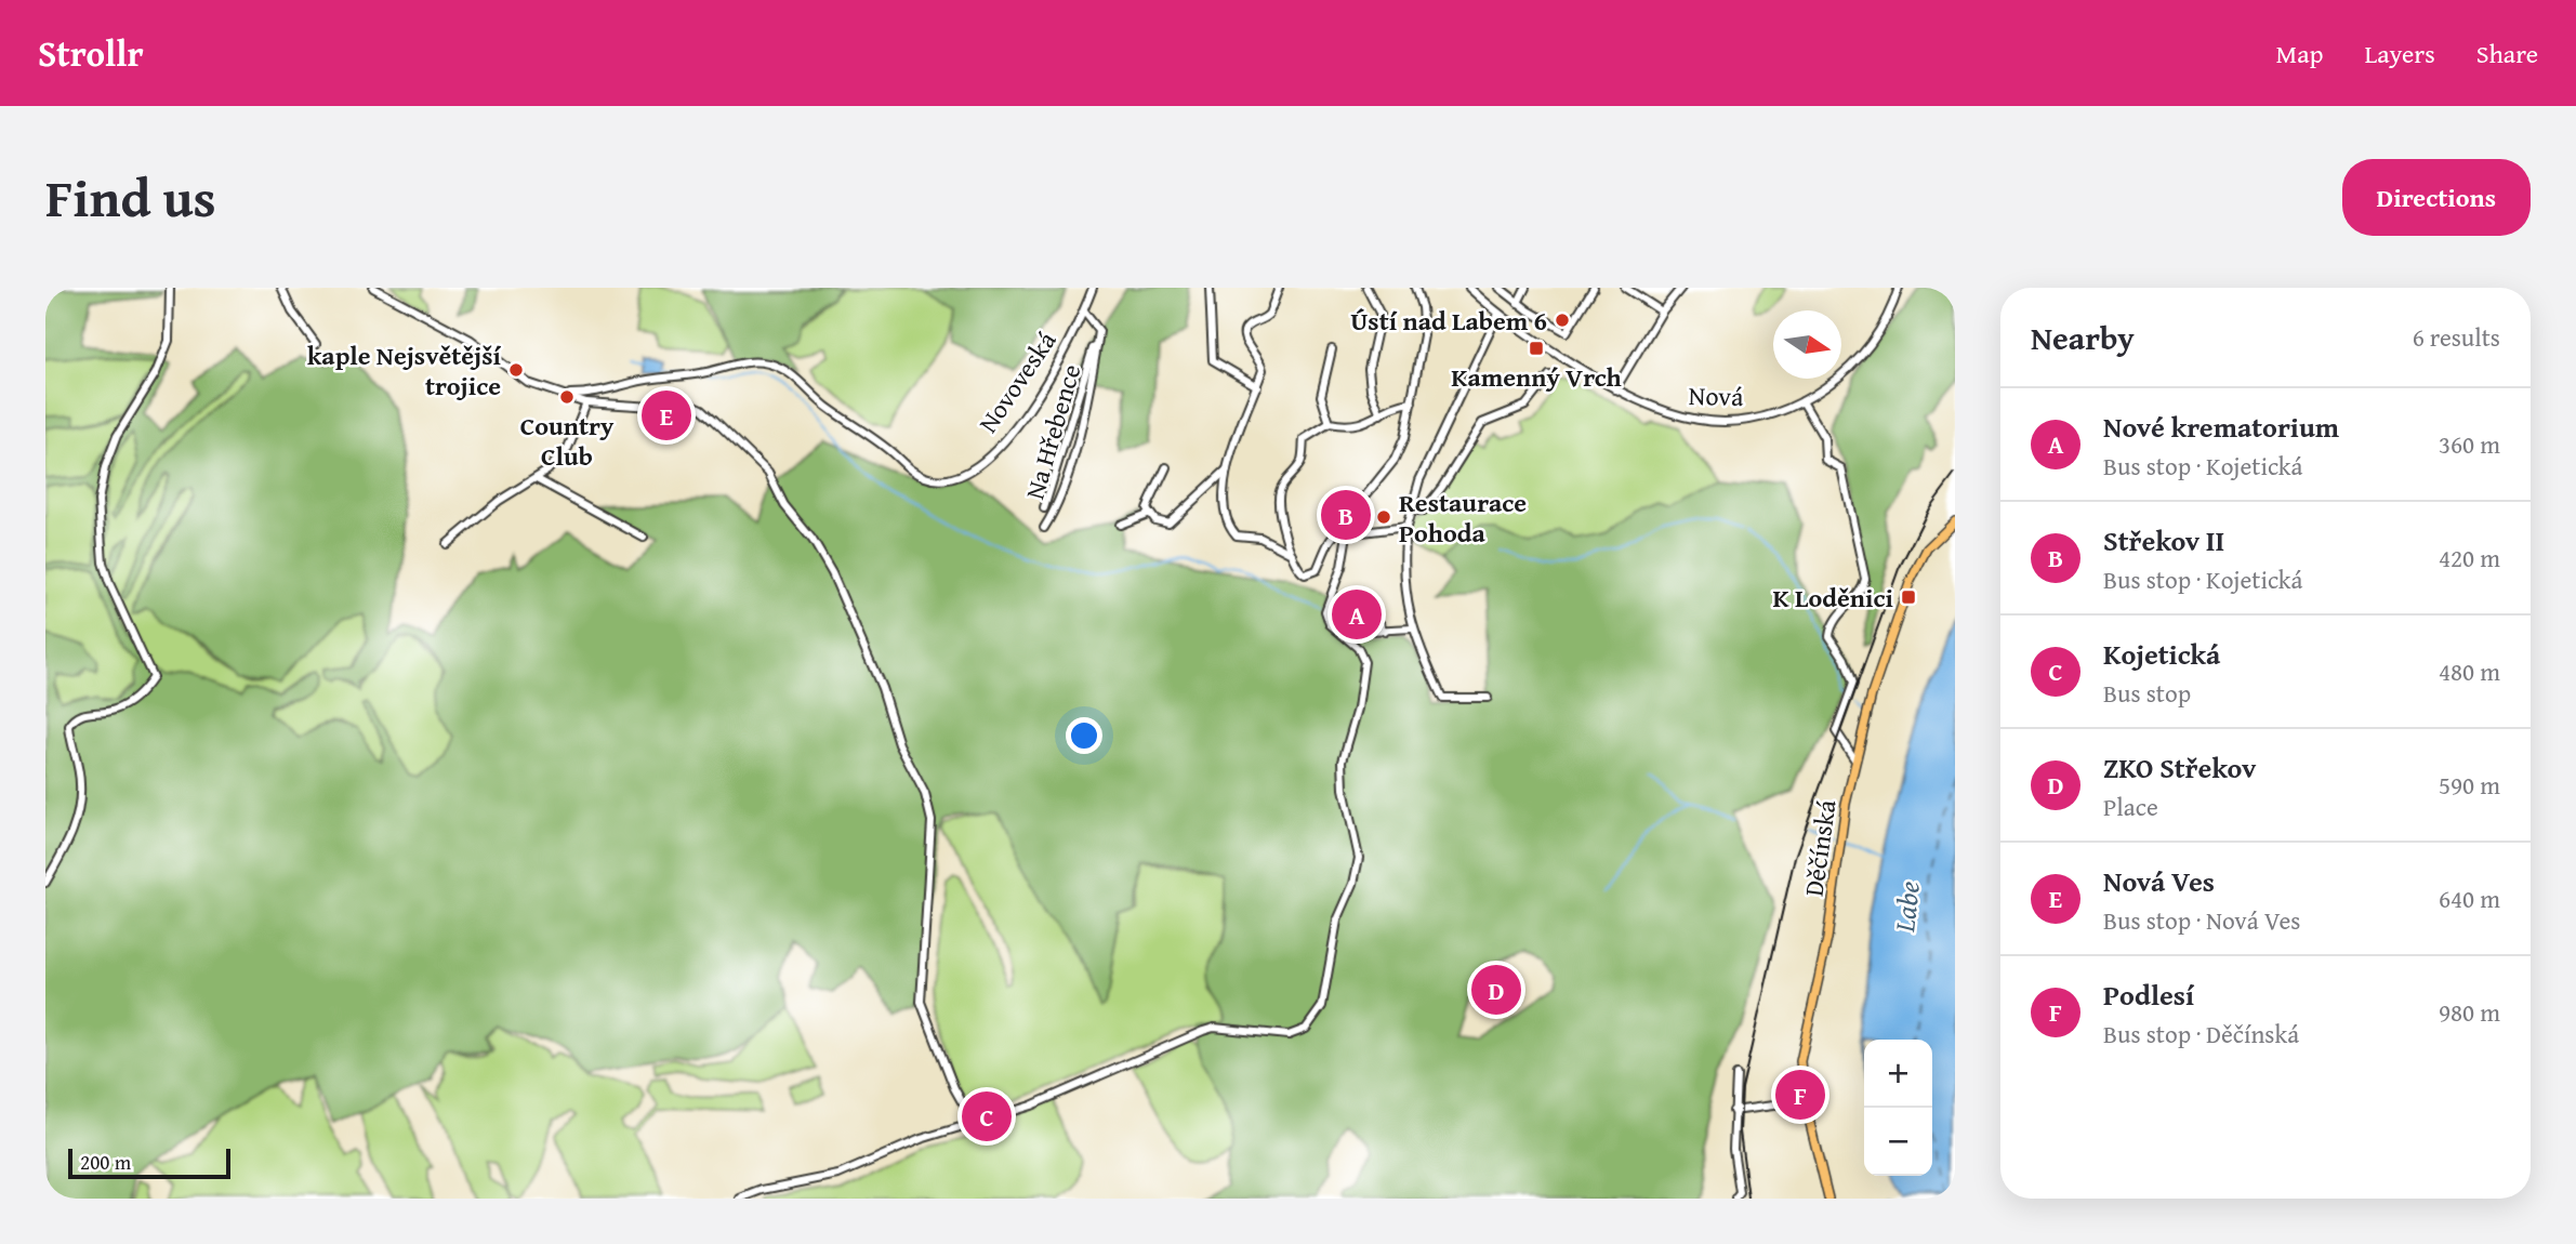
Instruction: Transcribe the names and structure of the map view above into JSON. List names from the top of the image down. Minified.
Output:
{"streets":{"main road":["Děčínská"],"street":["Novoveská","Nová","Na Hřebence"]},"crossings":[["Novoveská","Na Hřebence"]],"water":["Labe"],"places":{"other":["Ústí nad Labem 6","kaple Nejsvětější trojice","Country Club","Restaurace Pohoda"],"transit":["Kamenný Vrch","K Loděnici"]},"scale_bar":"200 m","north":"right","page":{"header":"Strollr","nav":["Map","Layers","Share"],"title":"Find us","buttons":"Directions","heading":["Nearby","6 results"],"pins":["E","B","A","D","F","C"],"list":[{"mark":"A","name":"Nové krematorium","note":"Bus stop · Kojetická","value":"360 m"},{"mark":"B","name":"Střekov II","note":"Bus stop · Kojetická","value":"420 m"},{"mark":"C","name":"Kojetická","note":"Bus stop","value":"480 m"},{"mark":"D","name":"ZKO Střekov","note":"Place","value":"590 m"},{"mark":"E","name":"Nová Ves","note":"Bus stop · Nová Ves","value":"640 m"},{"mark":"F","name":"Podlesí","note":"Bus stop · Děčínská","value":"980 m"}],"map_buttons":["+","−"],"scale":"200 m"}}
